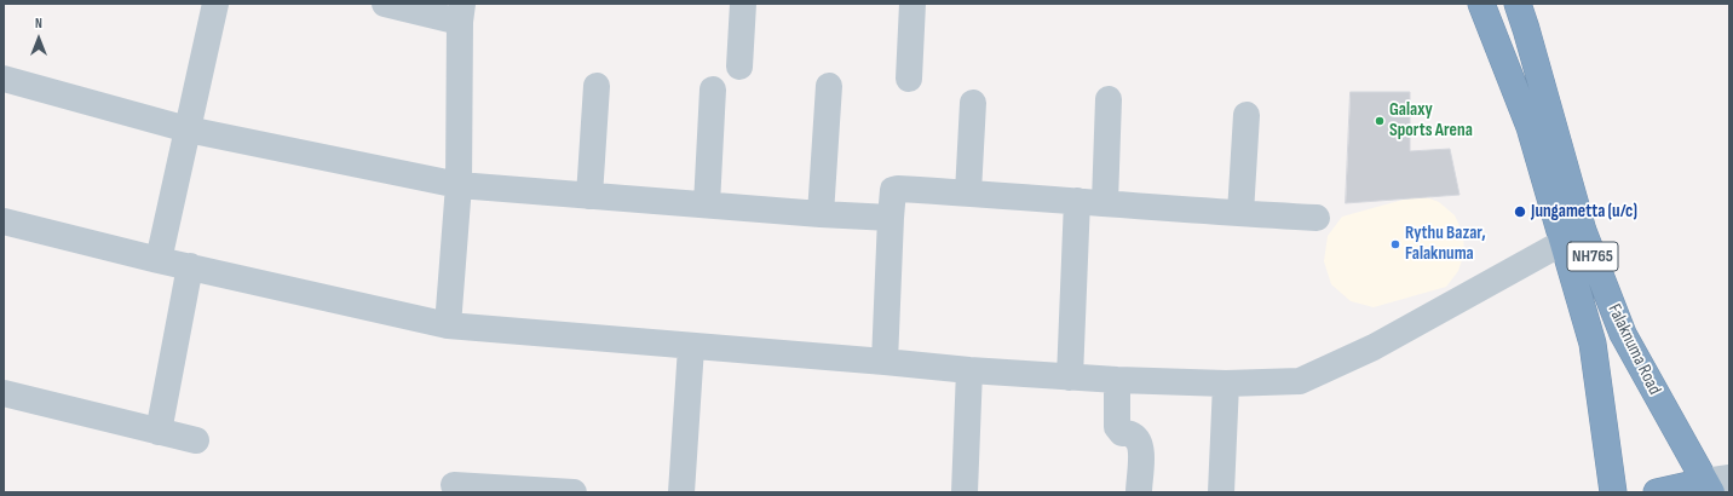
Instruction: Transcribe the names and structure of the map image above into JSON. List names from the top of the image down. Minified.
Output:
{"streets":{"highway":["NH765","Falaknuma Road"]},"places":["Galaxy Sports Arena","Jungametta (u/c)","Rythu Bazar, Falaknuma"],"north":"top"}
